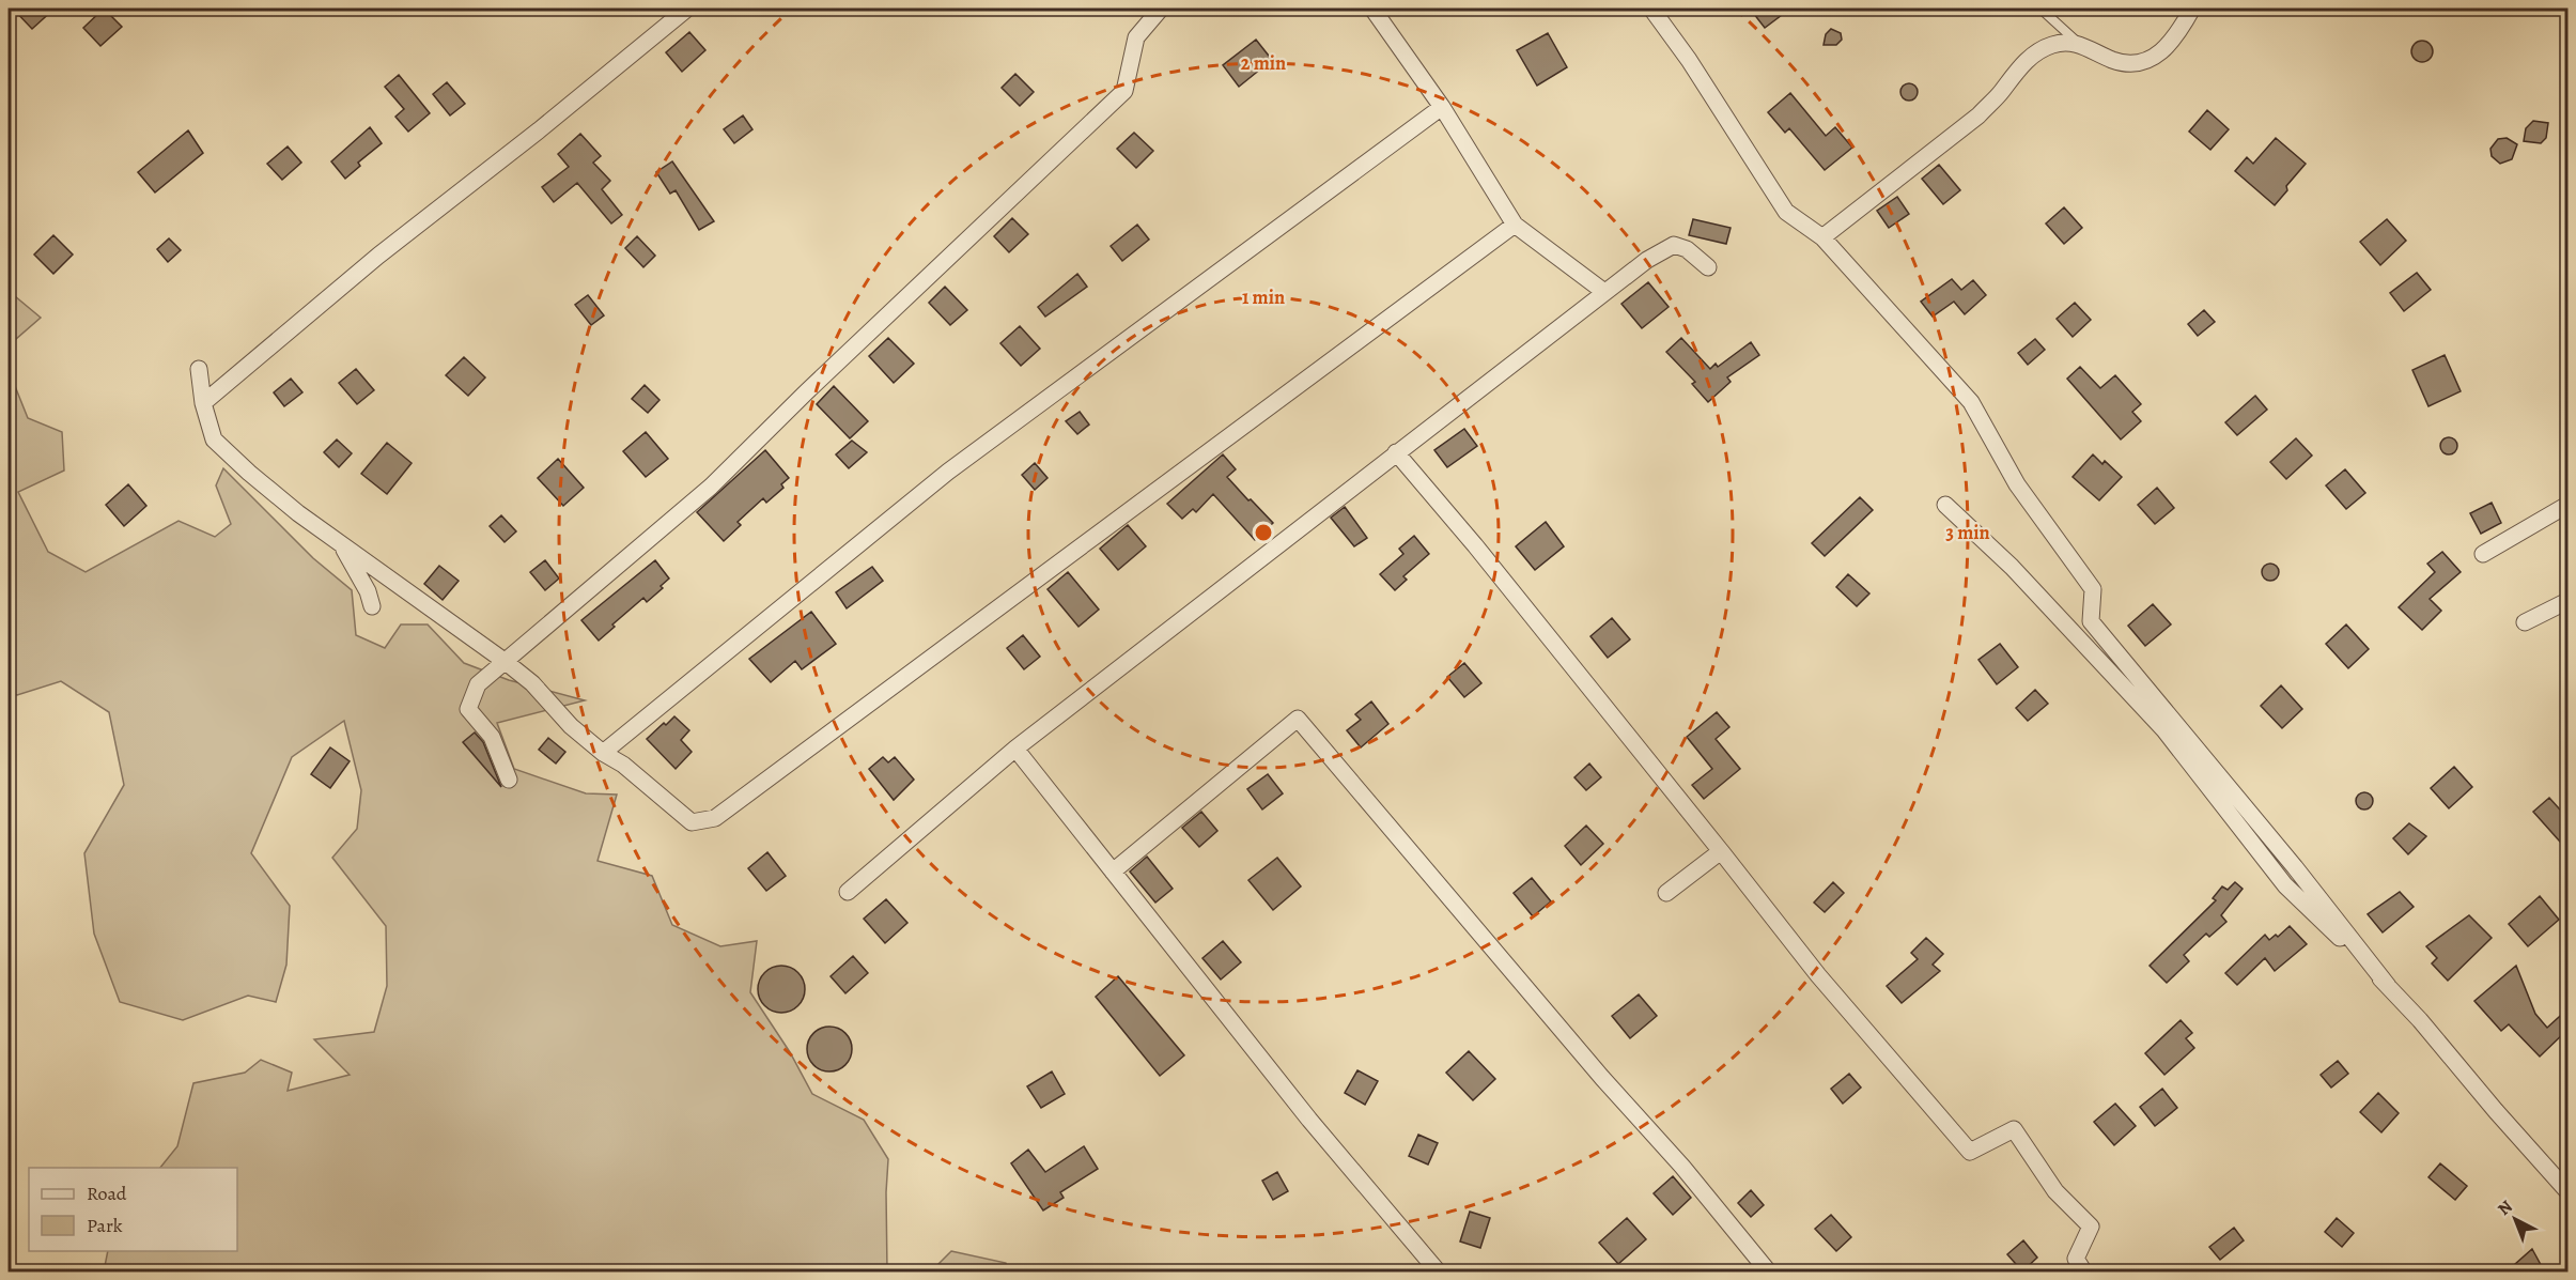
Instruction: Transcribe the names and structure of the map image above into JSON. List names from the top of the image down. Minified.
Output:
{"legend":["Road","Park"],"north":"top left","rings":["2 min","1 min","3 min"]}
